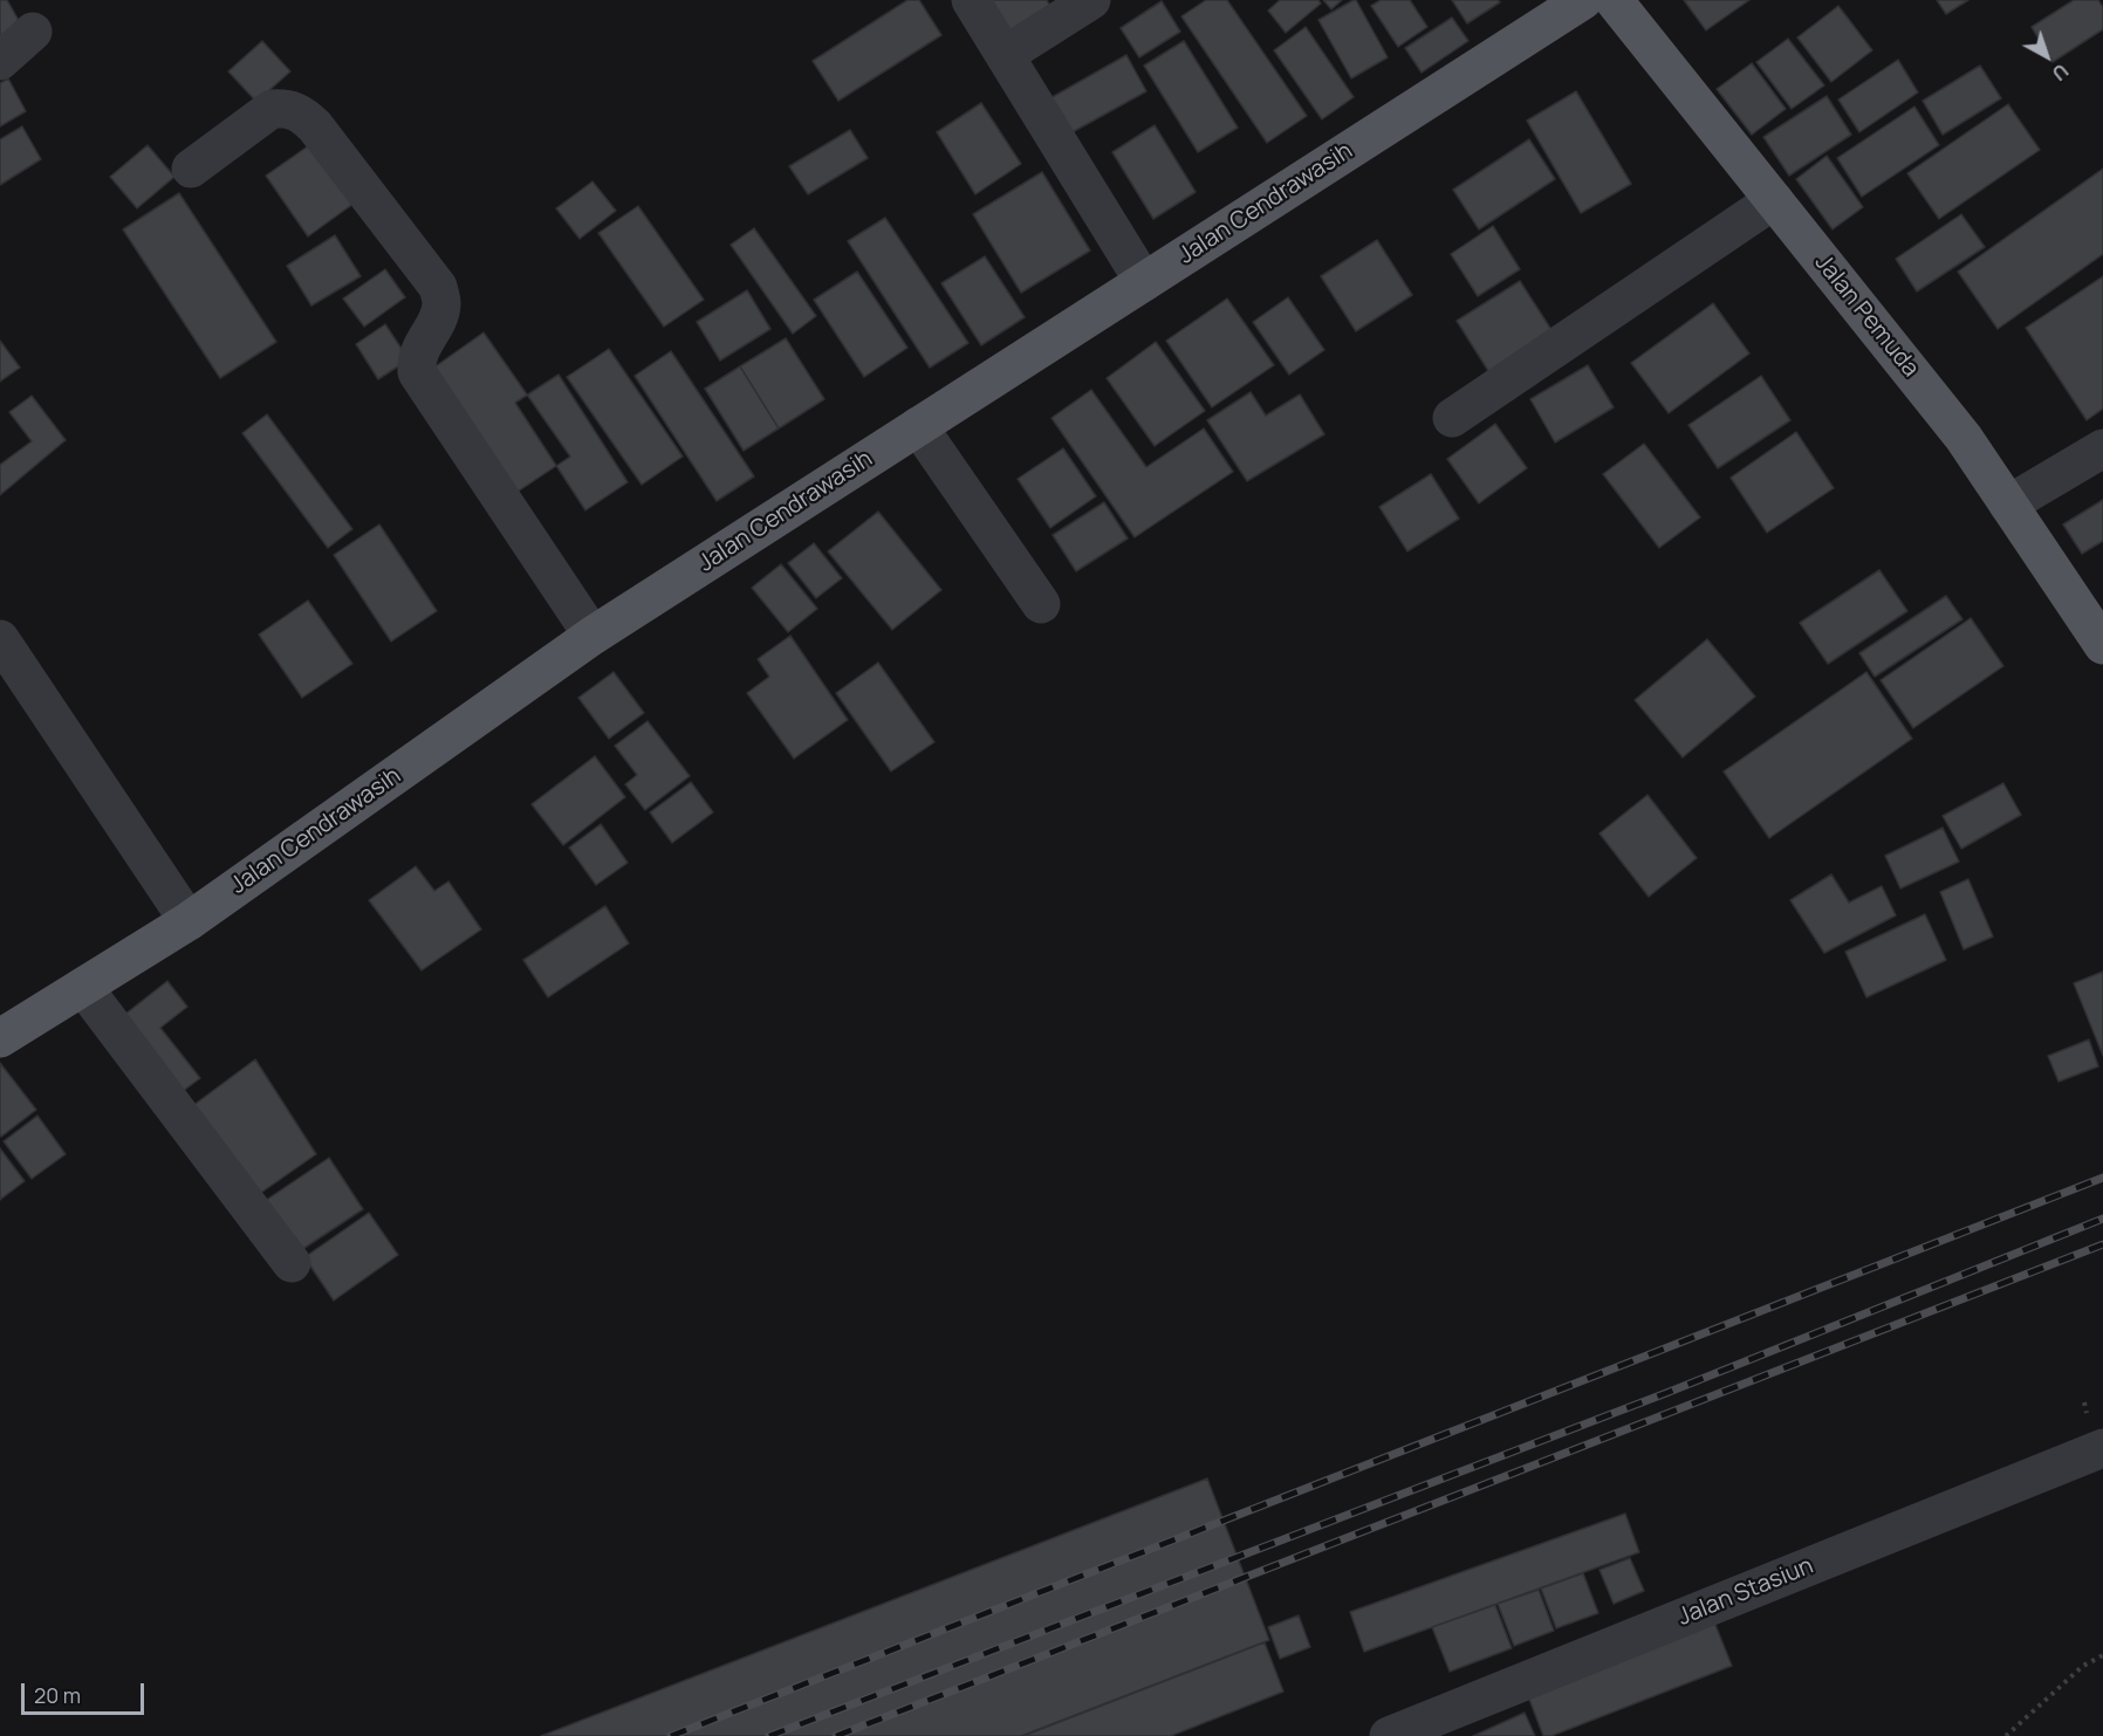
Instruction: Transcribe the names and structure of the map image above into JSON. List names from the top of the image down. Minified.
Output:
{"streets":{"main road":["Jalan Cendrawasih","Jalan Pemuda"],"street":["Jalan Stasiun"]},"scale_bar":"20 m","north":"bottom right"}
